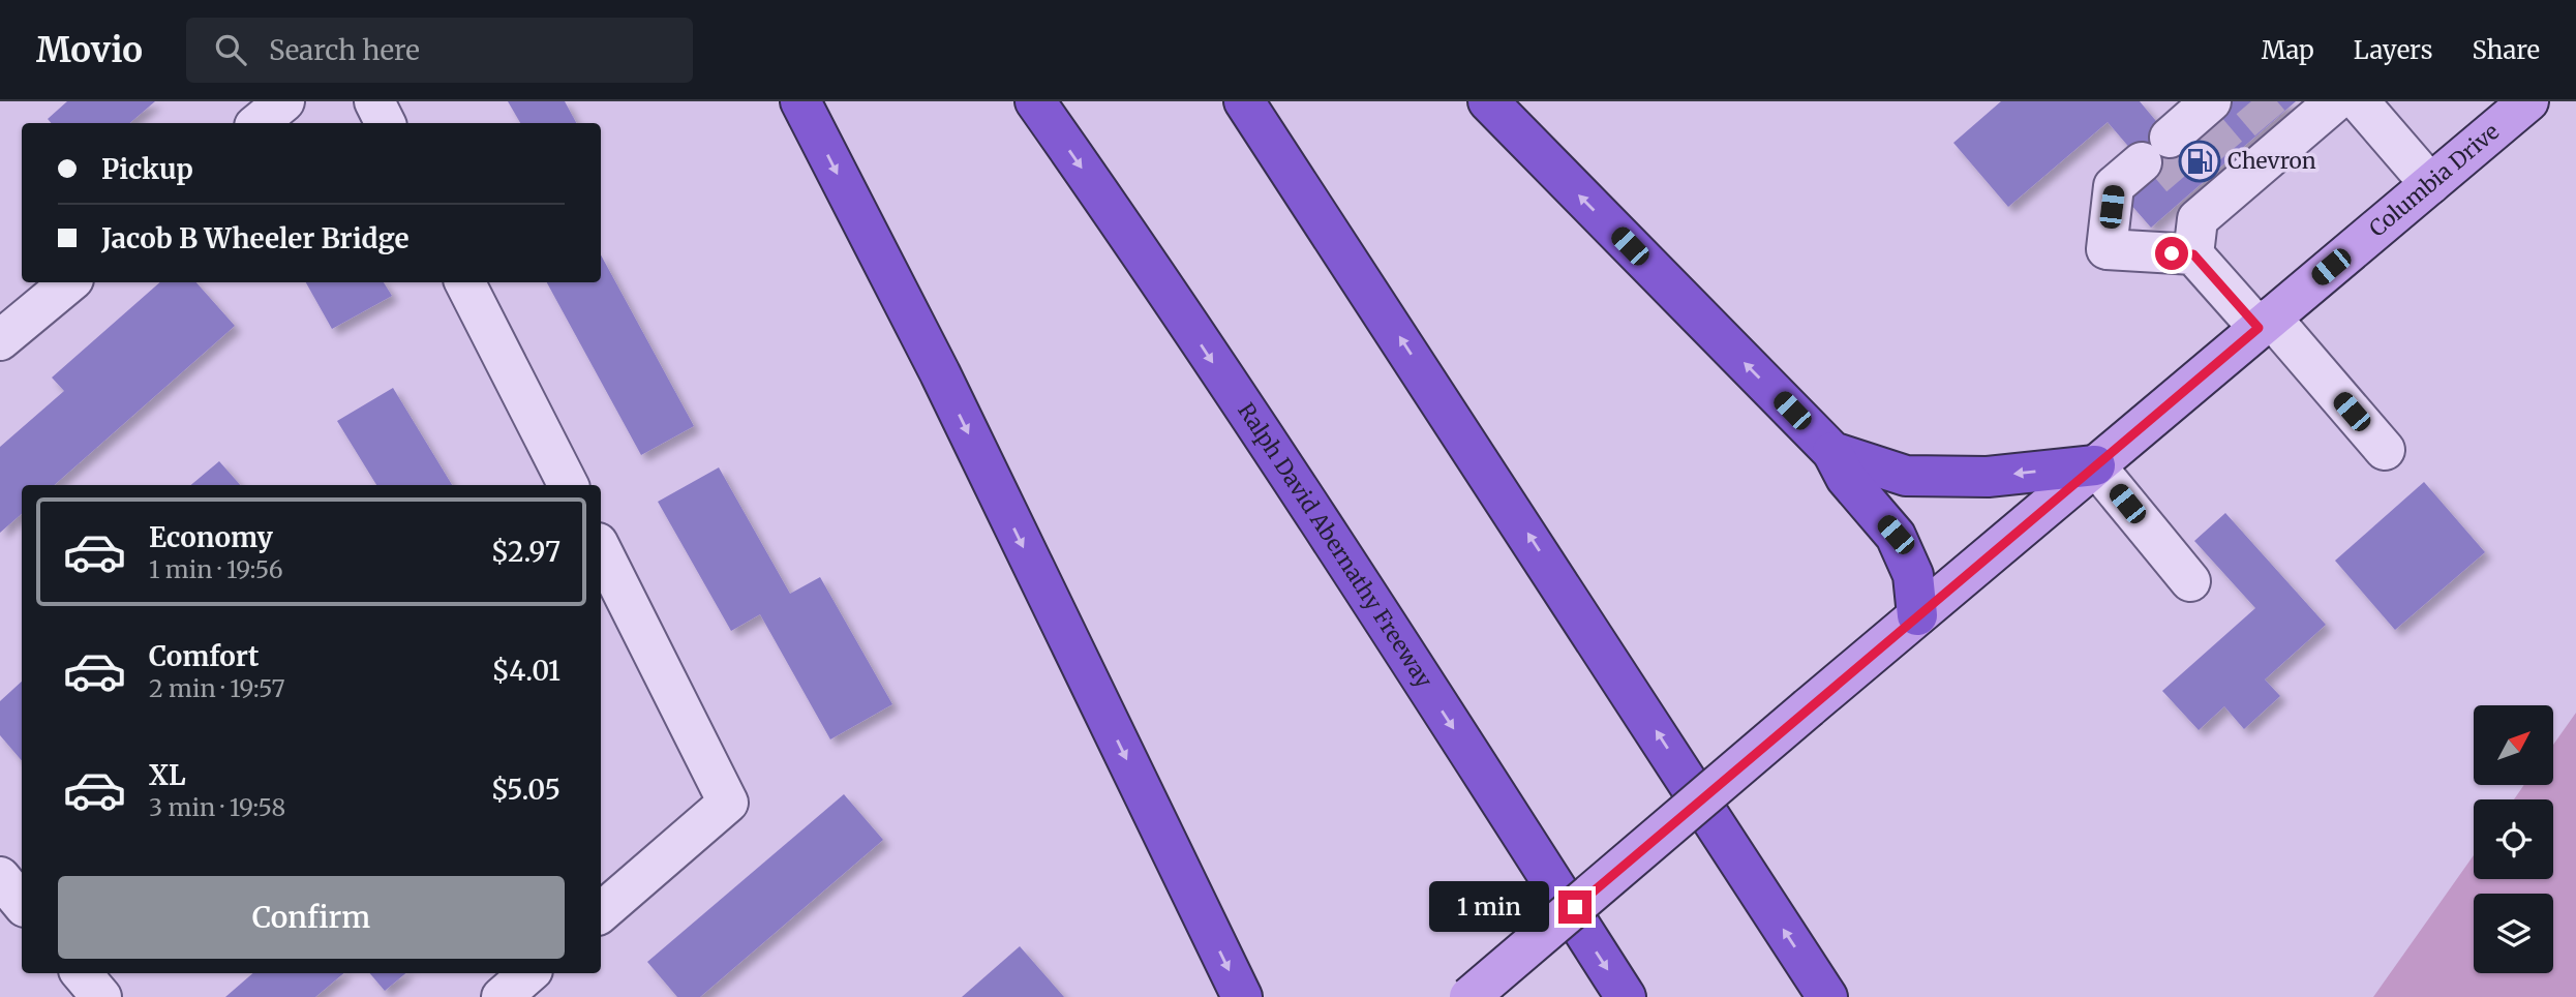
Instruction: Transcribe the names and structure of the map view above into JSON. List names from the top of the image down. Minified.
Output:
{"streets":{"highway":["Ralph David Abernathy Freeway"],"main road":["Columbia Drive"]},"places":{"fuel station":["Chevron"]},"north":"top right","page":{"header":"Movio","search":"Search here","nav":["Map","Layers","Share"],"banner":["Pickup","Jacob B Wheeler Bridge"],"list":[{"name":"Economy","note":"1 min · 19:56","value":"$2.97"},{"name":"Comfort","note":"2 min · 19:57","value":"$4.01"},{"name":"XL","note":"3 min · 19:58","value":"$5.05"}],"buttons":"Confirm","bubble":"1 min"}}
